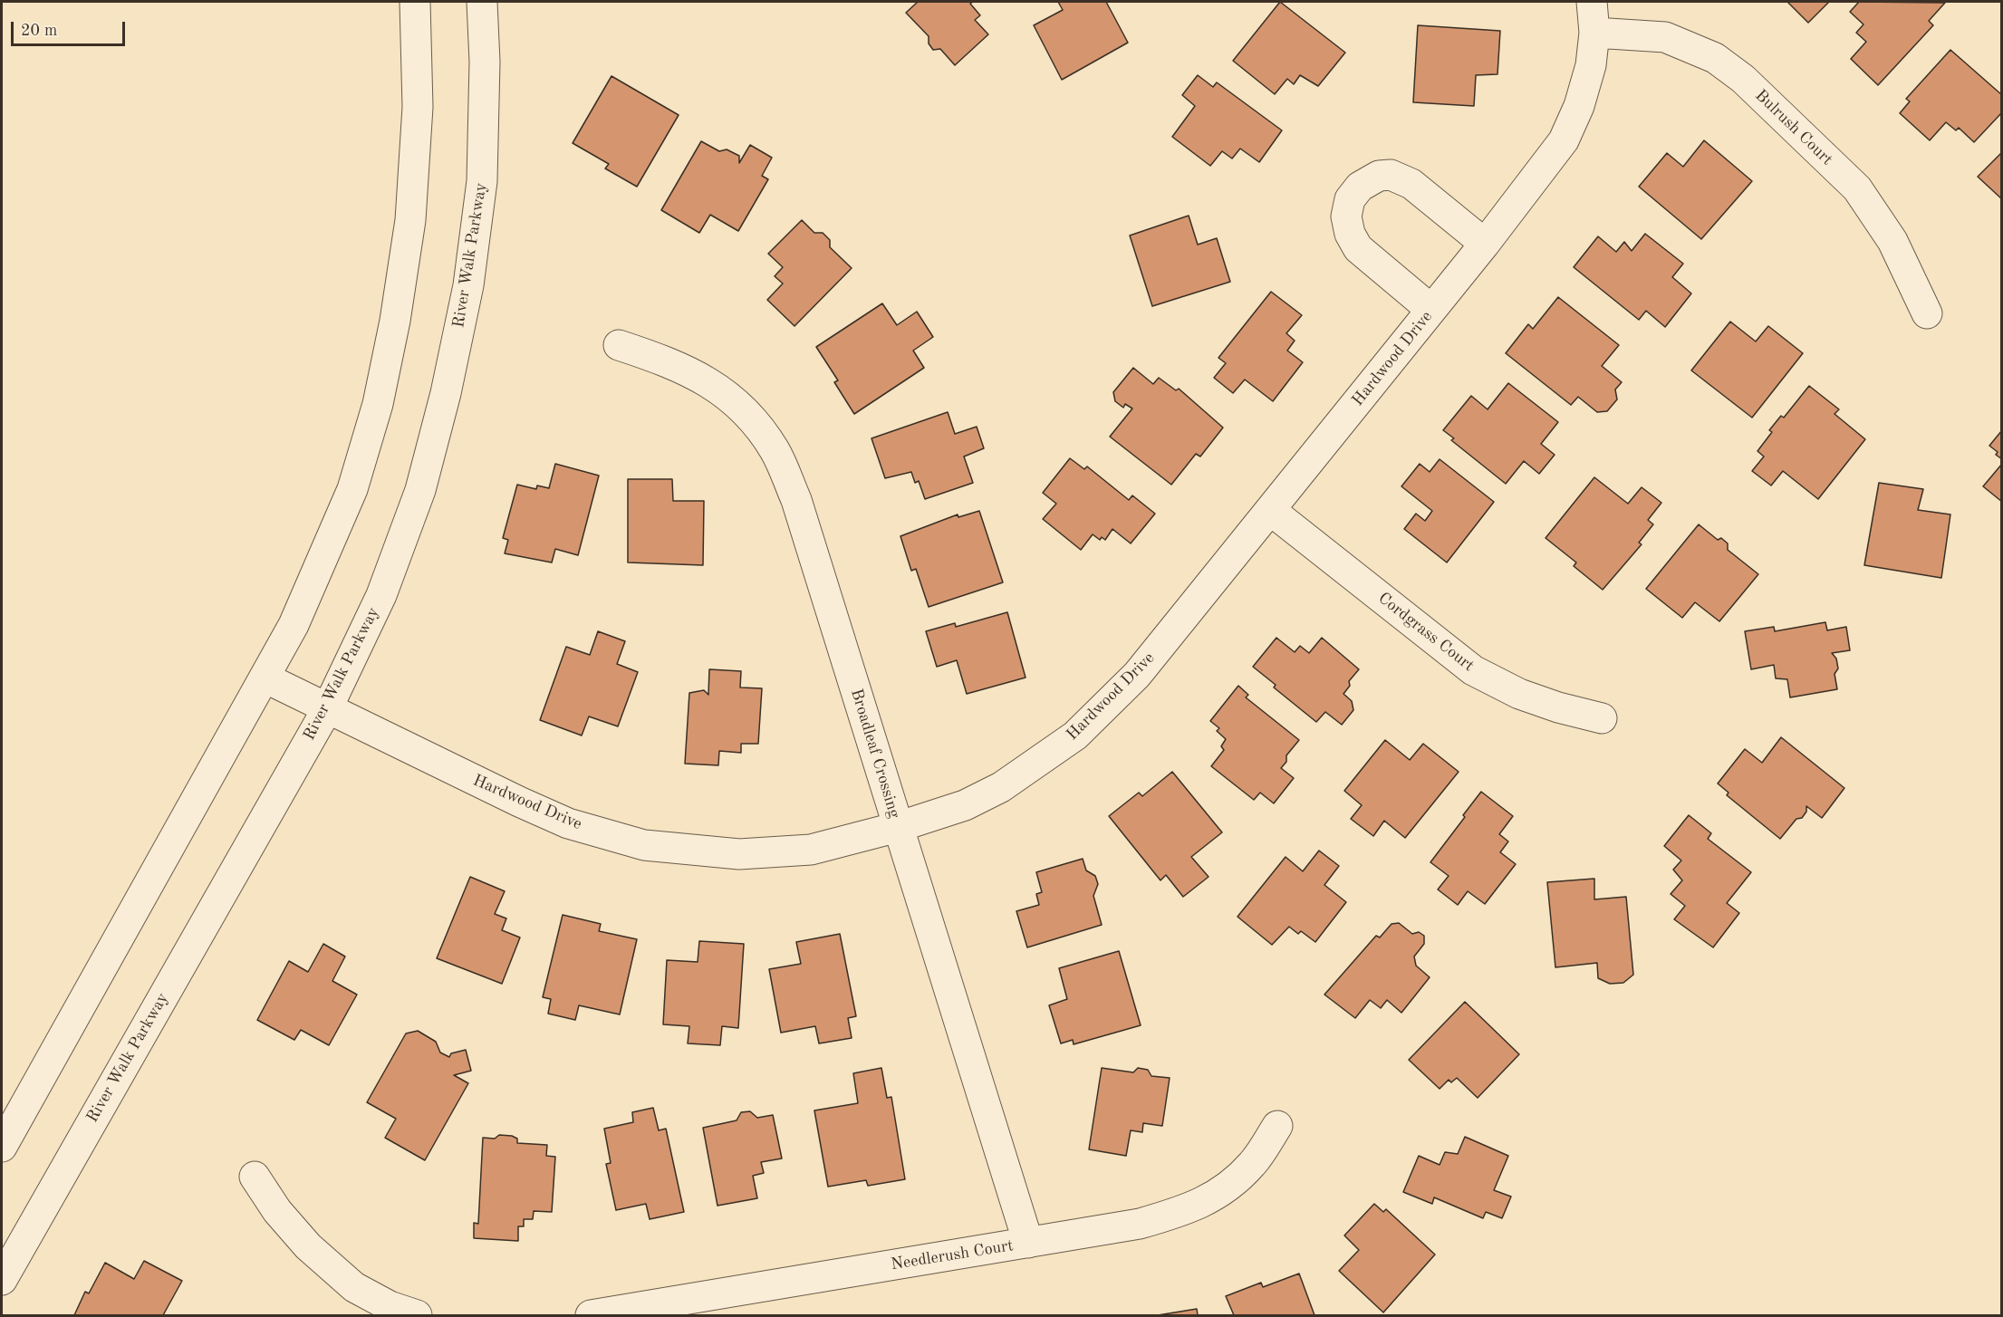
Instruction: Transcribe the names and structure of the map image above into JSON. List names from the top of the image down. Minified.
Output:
{"streets":{"street":["Bulrush Court","River Walk Parkway","Hardwood Drive","Cordgrass Court","Broadleaf Crossing","Needlerush Court"]},"crossings":[["Bulrush Court","Hardwood Drive"],["River Walk Parkway","Hardwood Drive"],["Hardwood Drive","Cordgrass Court"],["Hardwood Drive","Broadleaf Crossing"],["Broadleaf Crossing","Needlerush Court"]],"scale_bar":"20 m"}
